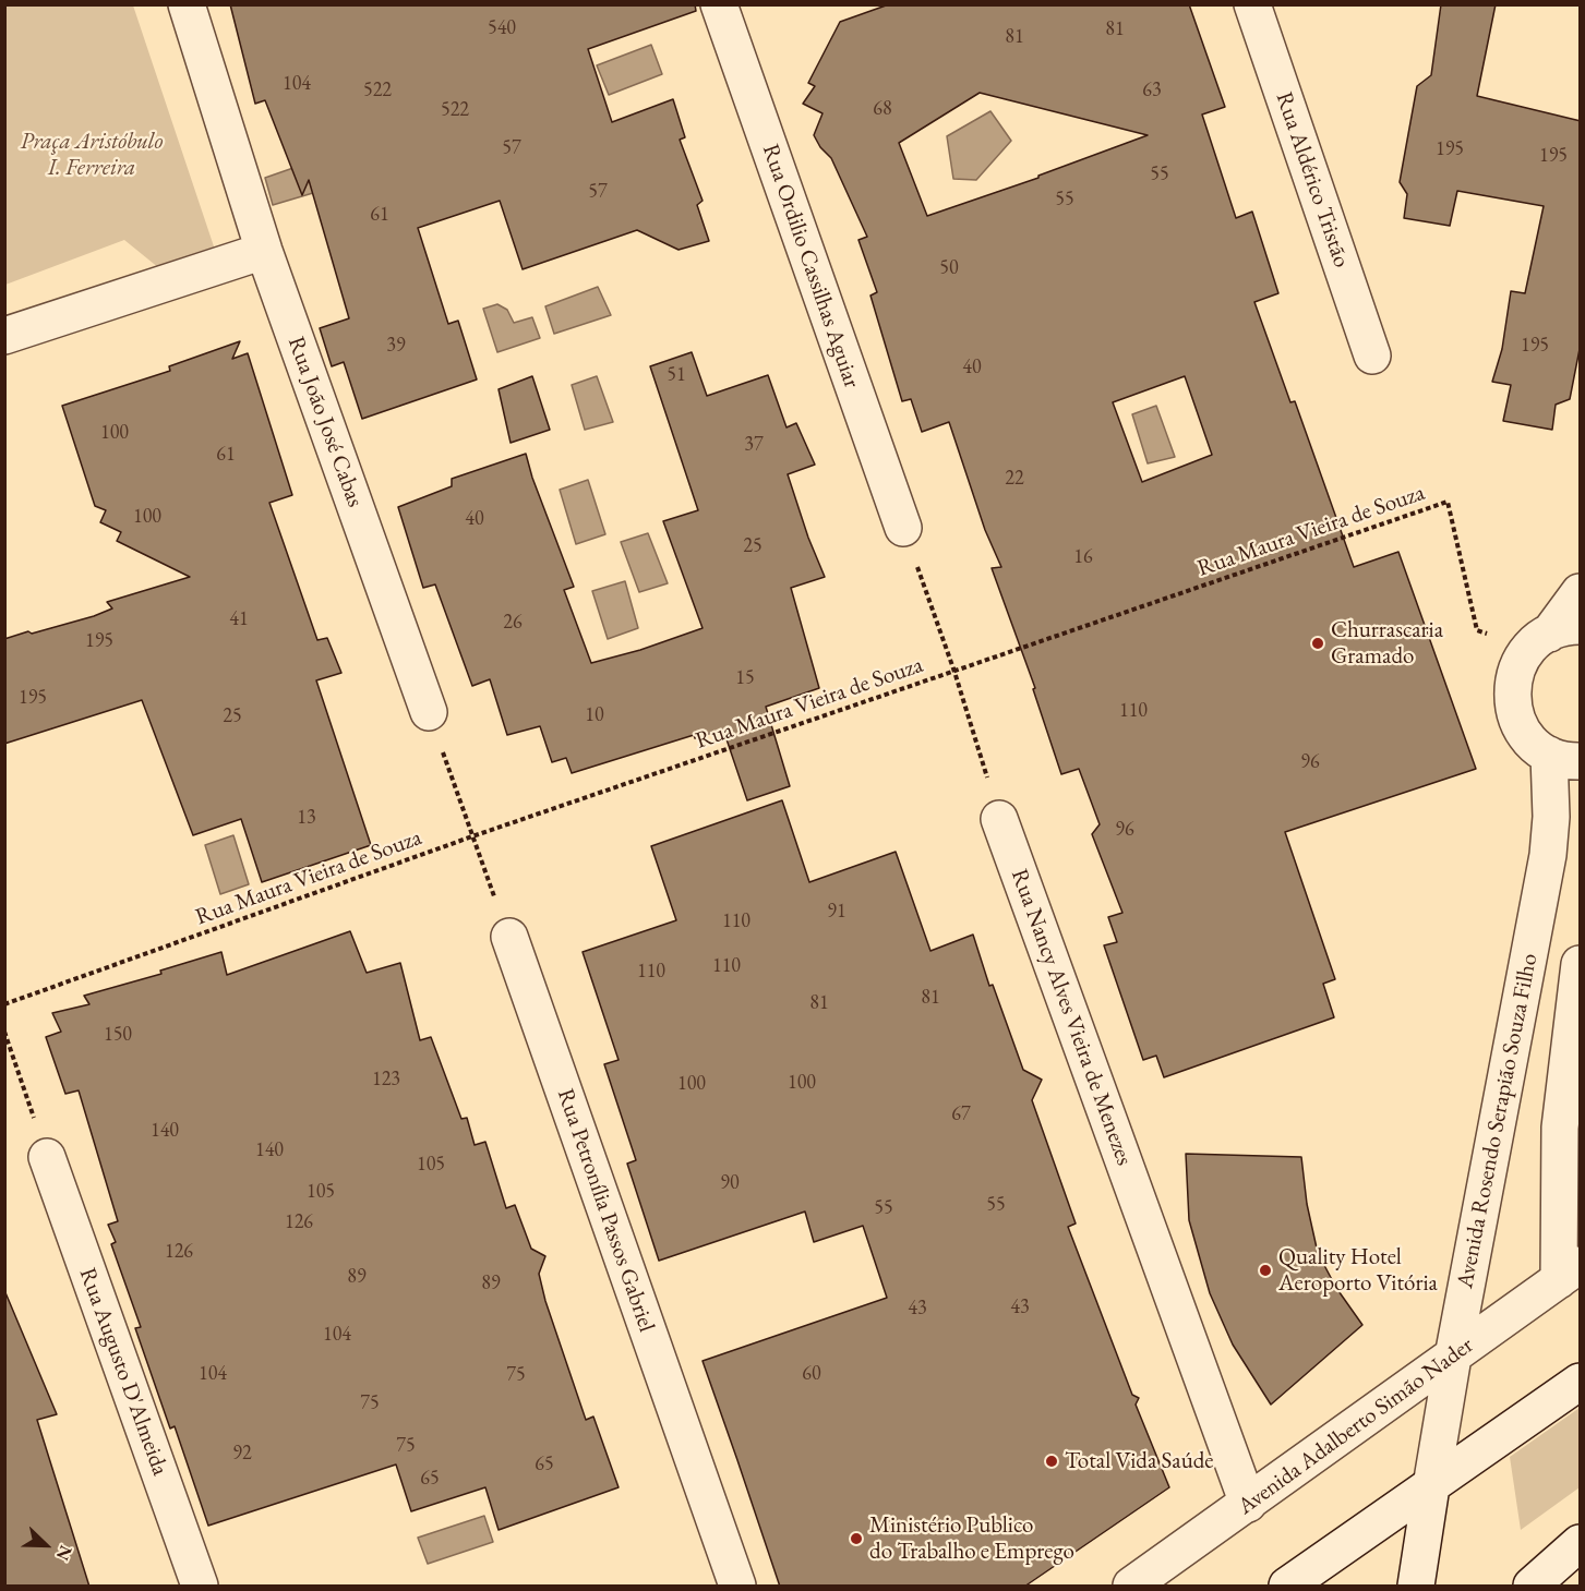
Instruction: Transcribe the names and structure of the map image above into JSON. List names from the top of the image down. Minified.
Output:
{"streets":{"street":["Rua Aldérico Tristão","Rua Ordilio Cassilhas Aguiar","Rua João José Cabas","Rua Nancy Alves Vieira de Menezes","Avenida Rosendo Serapião Souza Filho","Rua Petronília Passos Gabriel","Rua Augusto D'Almeida","Avenida Adalberto Simão Nader"],"path":["Rua Maura Vieira de Souza"]},"crossings":[["Rua Nancy Alves Vieira de Menezes","Avenida Adalberto Simão Nader"],["Avenida Rosendo Serapião Souza Filho","Avenida Adalberto Simão Nader"]],"parks":["Praça Aristóbulo I. Ferreira"],"places":["Churrascaria Gramado","Quality Hotel Aeroporto Vitória","Total Vida Saúde","Ministério Publico do Trabalho e Emprego"],"house_numbers":["540","81","81","104","522","63","68","522","57","195","195","55","57","55","61","50","39","195","40","51","100","37","61","22","100","40","25","16","41","26","195","15","195","110","10","25","96","13","96","91","110","110","110","81","81","150","123","100","100","67","140","140","105","90","105","55","55","126","126","89","89","43","43","104","104","60","75","75","75","92","65","65"],"north":"bottom right"}
